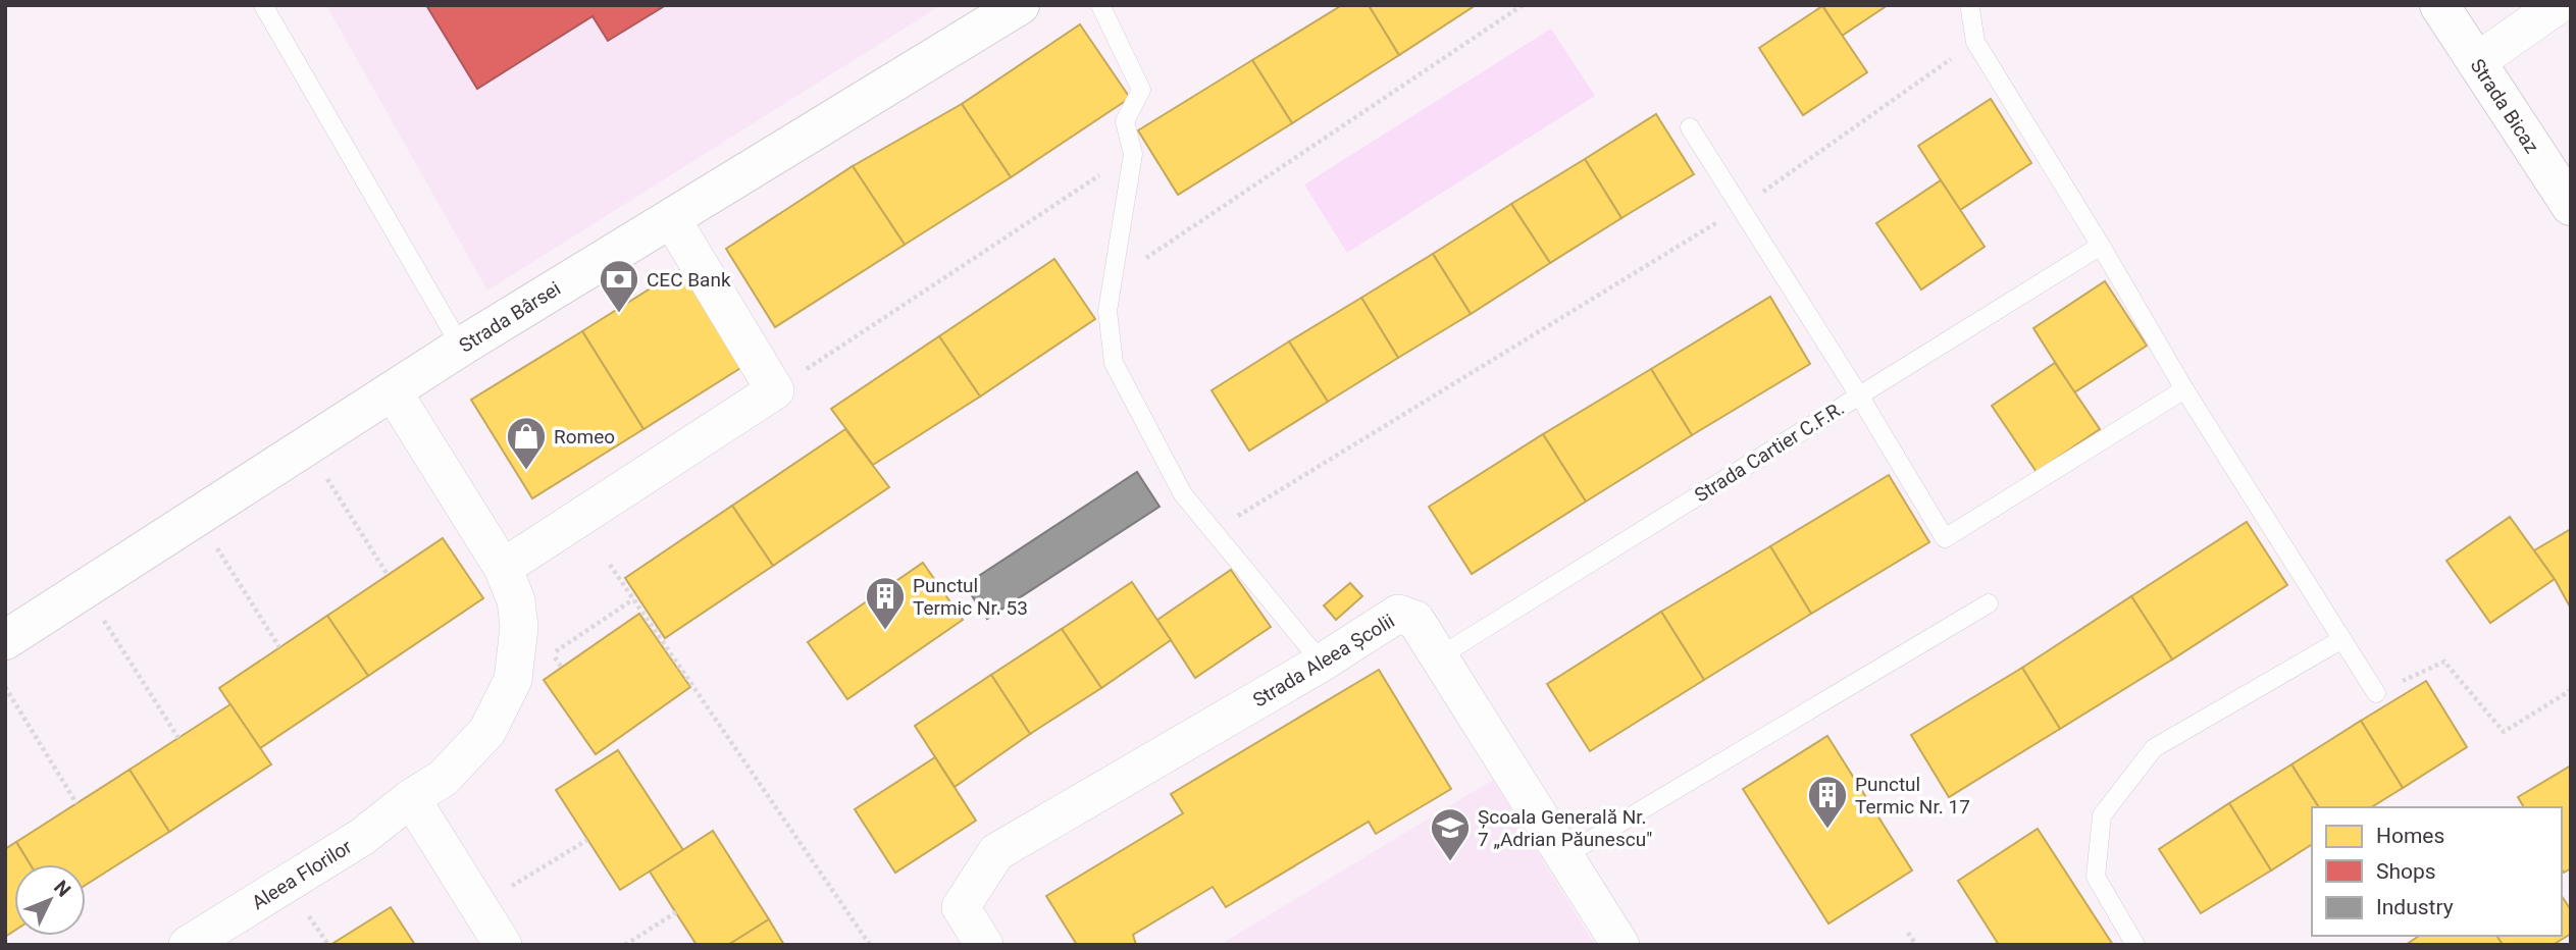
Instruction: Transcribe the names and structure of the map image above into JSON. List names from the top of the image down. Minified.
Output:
{"streets":{"street":["Strada Bicaz","Strada Bârsei","Strada Aleea Școlii","Aleea Florilor"],"lane":["Strada Cartier C.F.R."]},"crossings":[["Strada Bârsei","Aleea Florilor"],["Strada Cartier C.F.R.","Strada Aleea Școlii"]],"places":{"bank":["CEC Bank"],"shop":["Romeo"],"building":["Punctul Termic Nr. 53","Punctul Termic Nr. 17"],"school or university":["Școala Generală Nr. 7 „Adrian Păunescu\""]},"legend":["Homes","Shops","Industry"],"north":"top right"}
